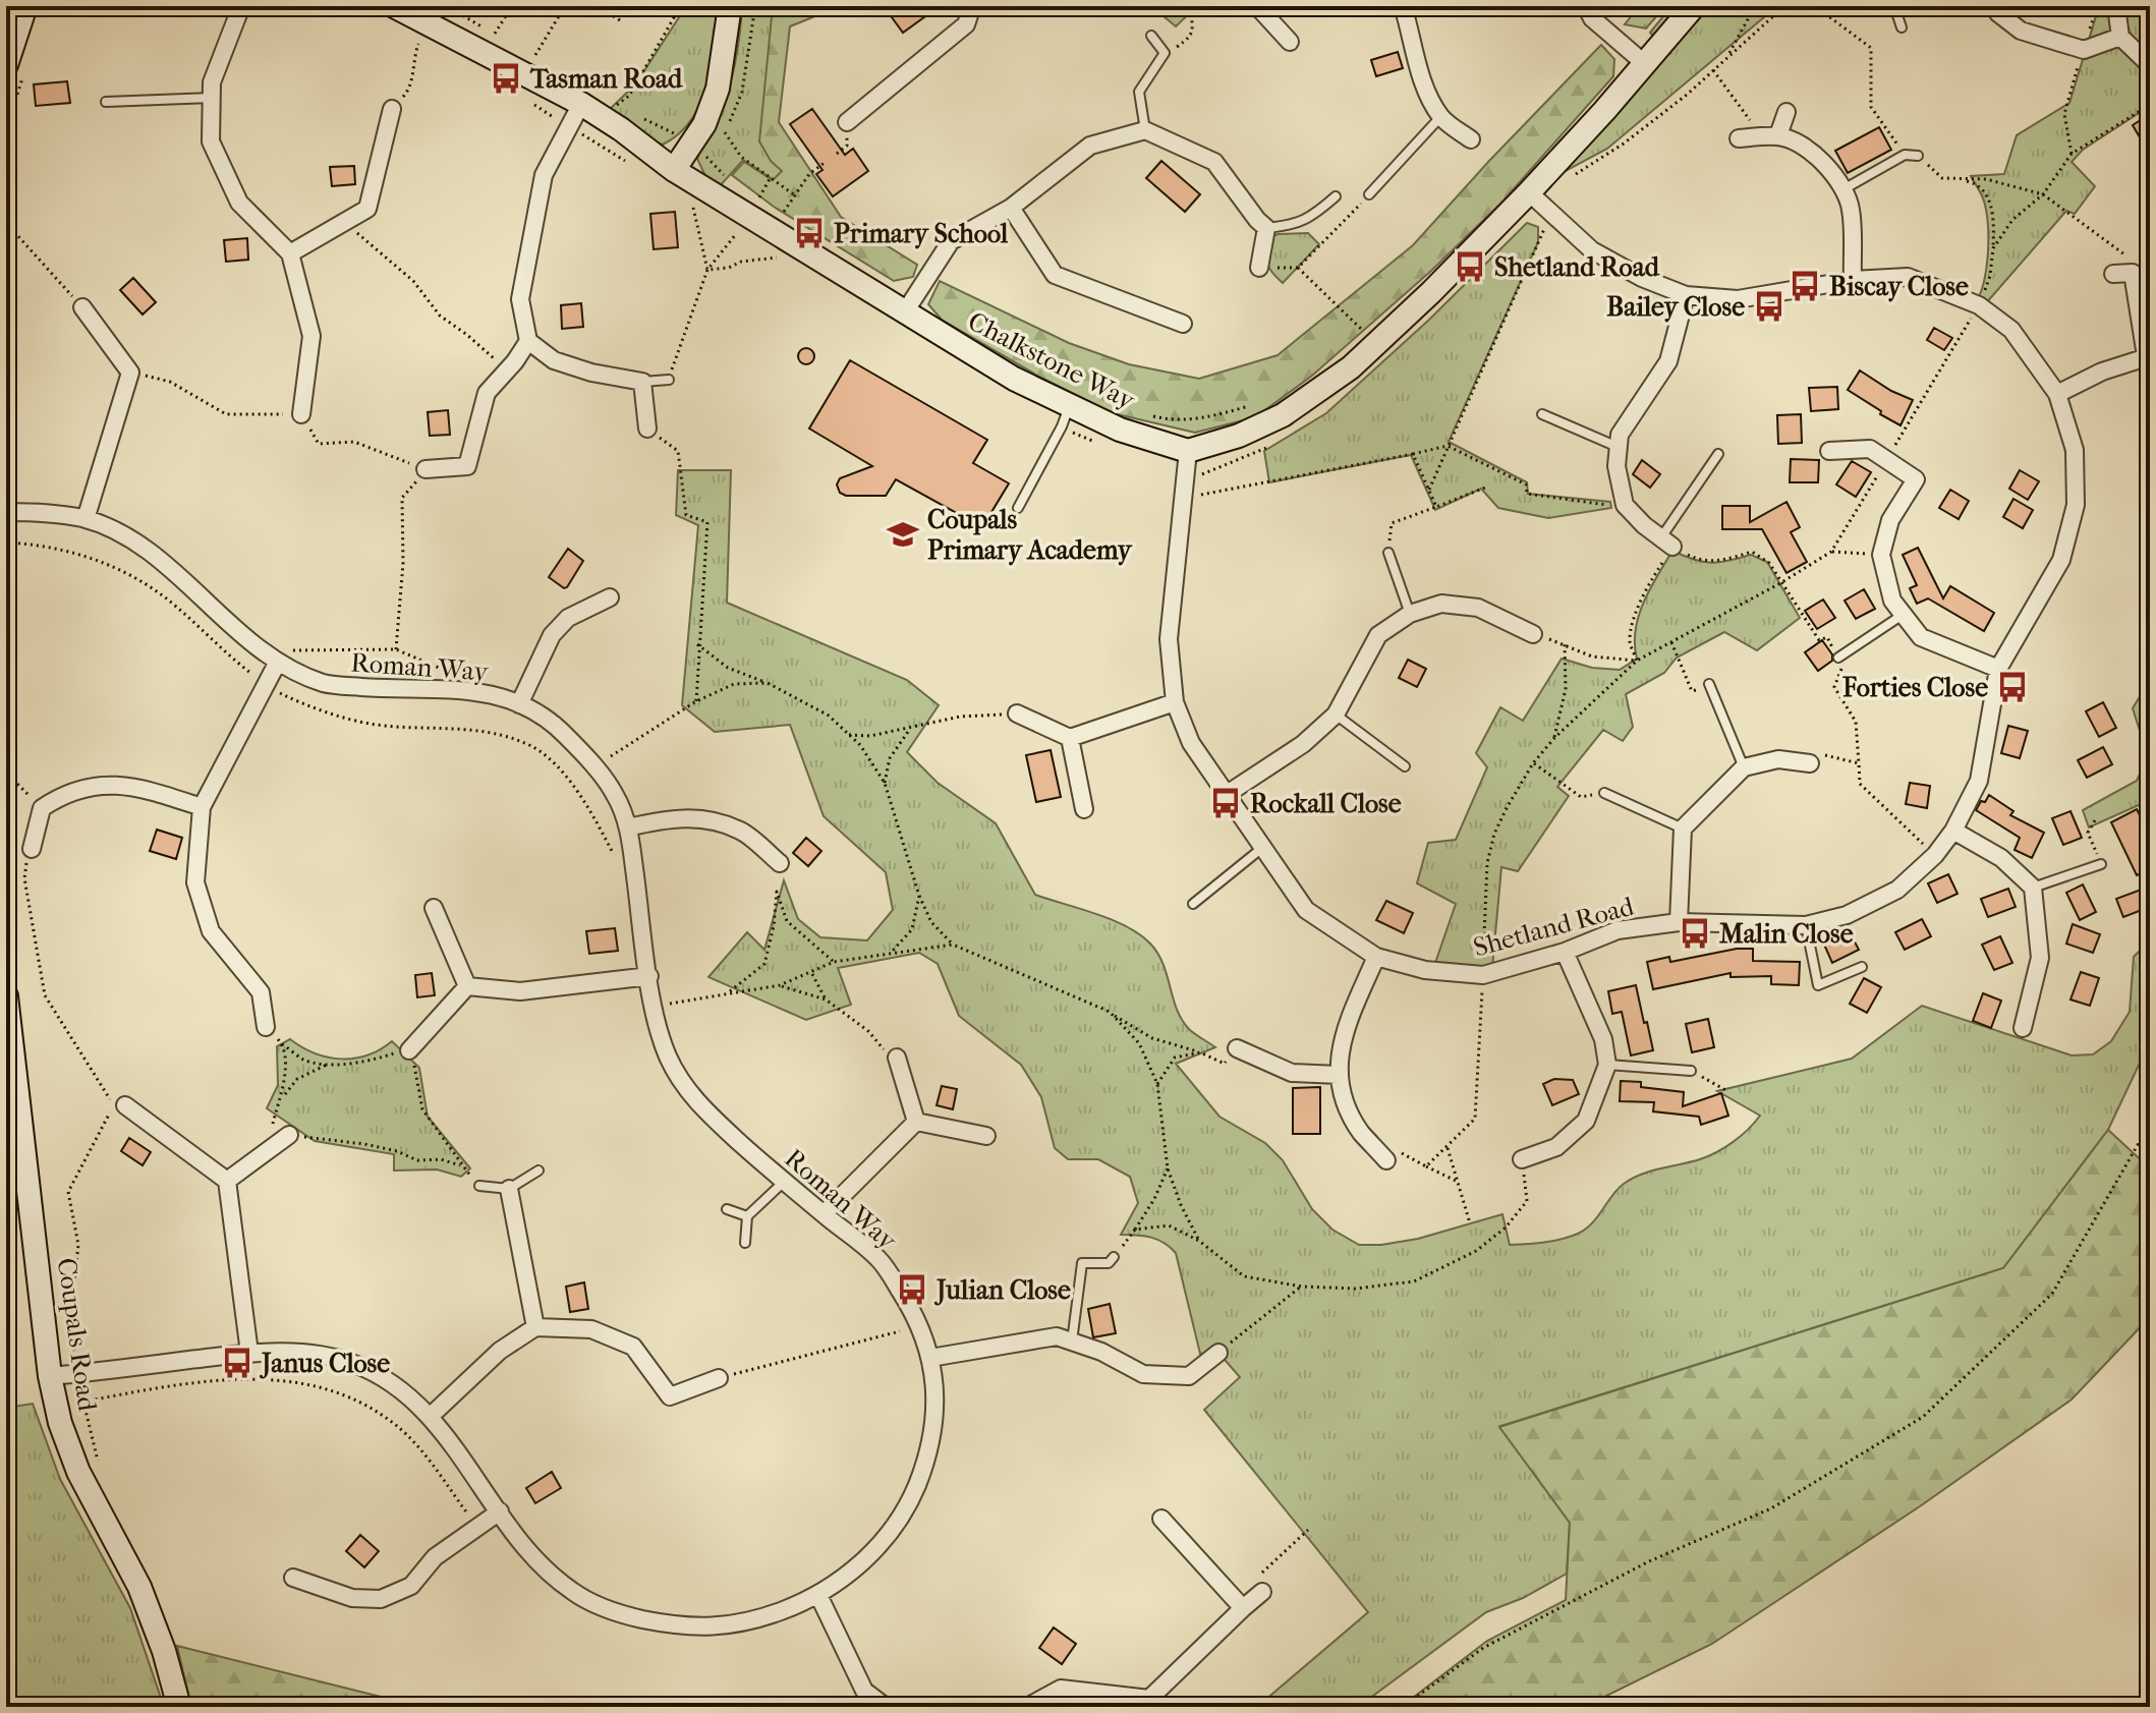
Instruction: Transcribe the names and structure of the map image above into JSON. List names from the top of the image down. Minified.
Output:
{"streets":{"street":["Chalkstone Way","Roman Way","Shetland Road","Coupals Road"]},"crossings":[["Chalkstone Way","Shetland Road"],["Roman Way","Coupals Road"]],"places":{"bus stop":["Tasman Road","Primary School","Shetland Road","Biscay Close","Bailey Close","Forties Close","Rockall Close","Malin Close","Julian Close","Janus Close"],"school or university":["Coupals Primary Academy"]}}
